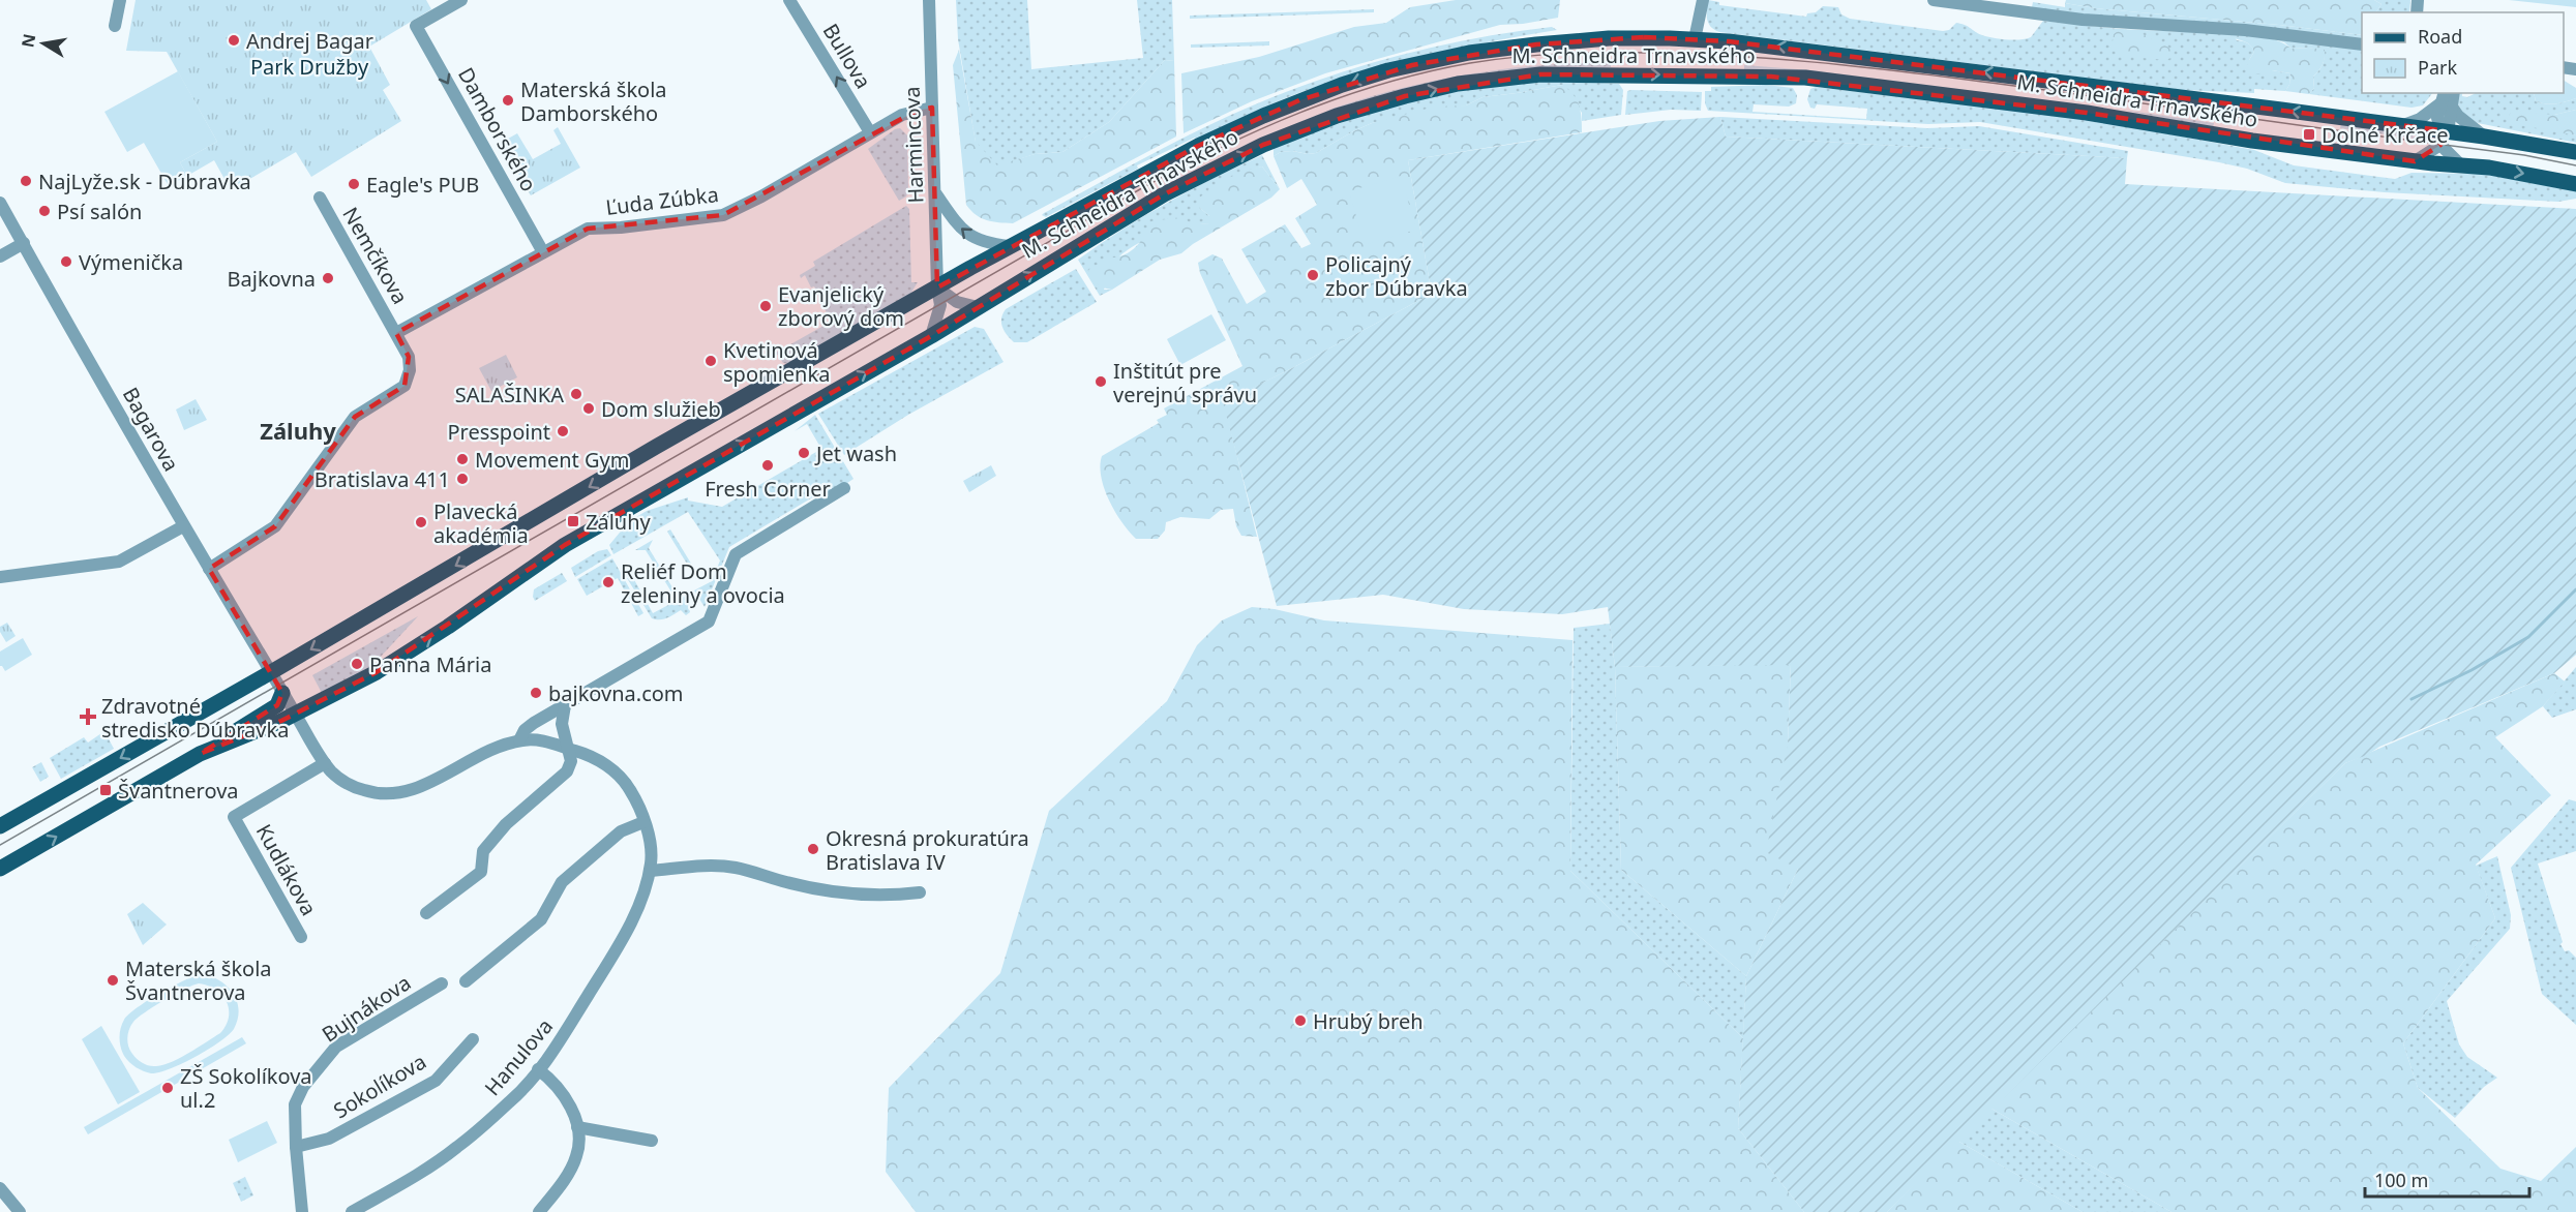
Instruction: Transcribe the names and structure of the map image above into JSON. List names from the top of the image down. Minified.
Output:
{"streets":{"main road":["M. Schneidra Trnavského"],"street":["Bullova","Damborského","Harmincova","Ľuda Zúbka","Nemčíkova","Bagarova","Kudlákova","Bujnákova","Hanulova","Sokolíkova"]},"crossings":[["M. Schneidra Trnavského","Harmincova"],["M. Schneidra Trnavského","Bagarova"],["M. Schneidra Trnavského","Hanulova"],["Bullova","Ľuda Zúbka"],["Damborského","Ľuda Zúbka"],["Harmincova","Ľuda Zúbka"],["Ľuda Zúbka","Nemčíkova"],["Nemčíkova","Bagarova"],["Bagarova","Hanulova"],["Kudlákova","Hanulova"],["Bujnákova","Sokolíkova"]],"one_way":["Bullova","Damborského"],"districts":["Záluhy"],"parks":["Park Družby"],"places":{"other":["Andrej Bagar","Materská škola Damborského","NajLyže.sk - Dúbravka","Eagle's PUB","Psí salón","Výmenička","Policajný zbor Dúbravka","Bajkovna","Evanjelický zborový dom","Kvetinová spomienka","Inštitút pre verejnú správu","SALAŠINKA","Dom služieb","Presspoint","Jet wash","Movement Gym","Fresh Corner","Bratislava 411","Plavecká akadémia","Reliéf Dom zeleniny a ovocia","Panna Mária","bajkovna.com","Okresná prokuratúra Bratislava IV","Materská škola Švantnerova","Hrubý breh","ZŠ Sokolíkova ul.2"],"transit":["Dolné Krčace","Záluhy","Švantnerova"],"health":["Zdravotné stredisko Dúbravka"]},"legend":["Road","Park"],"scale_bar":"100 m","north":"left"}
